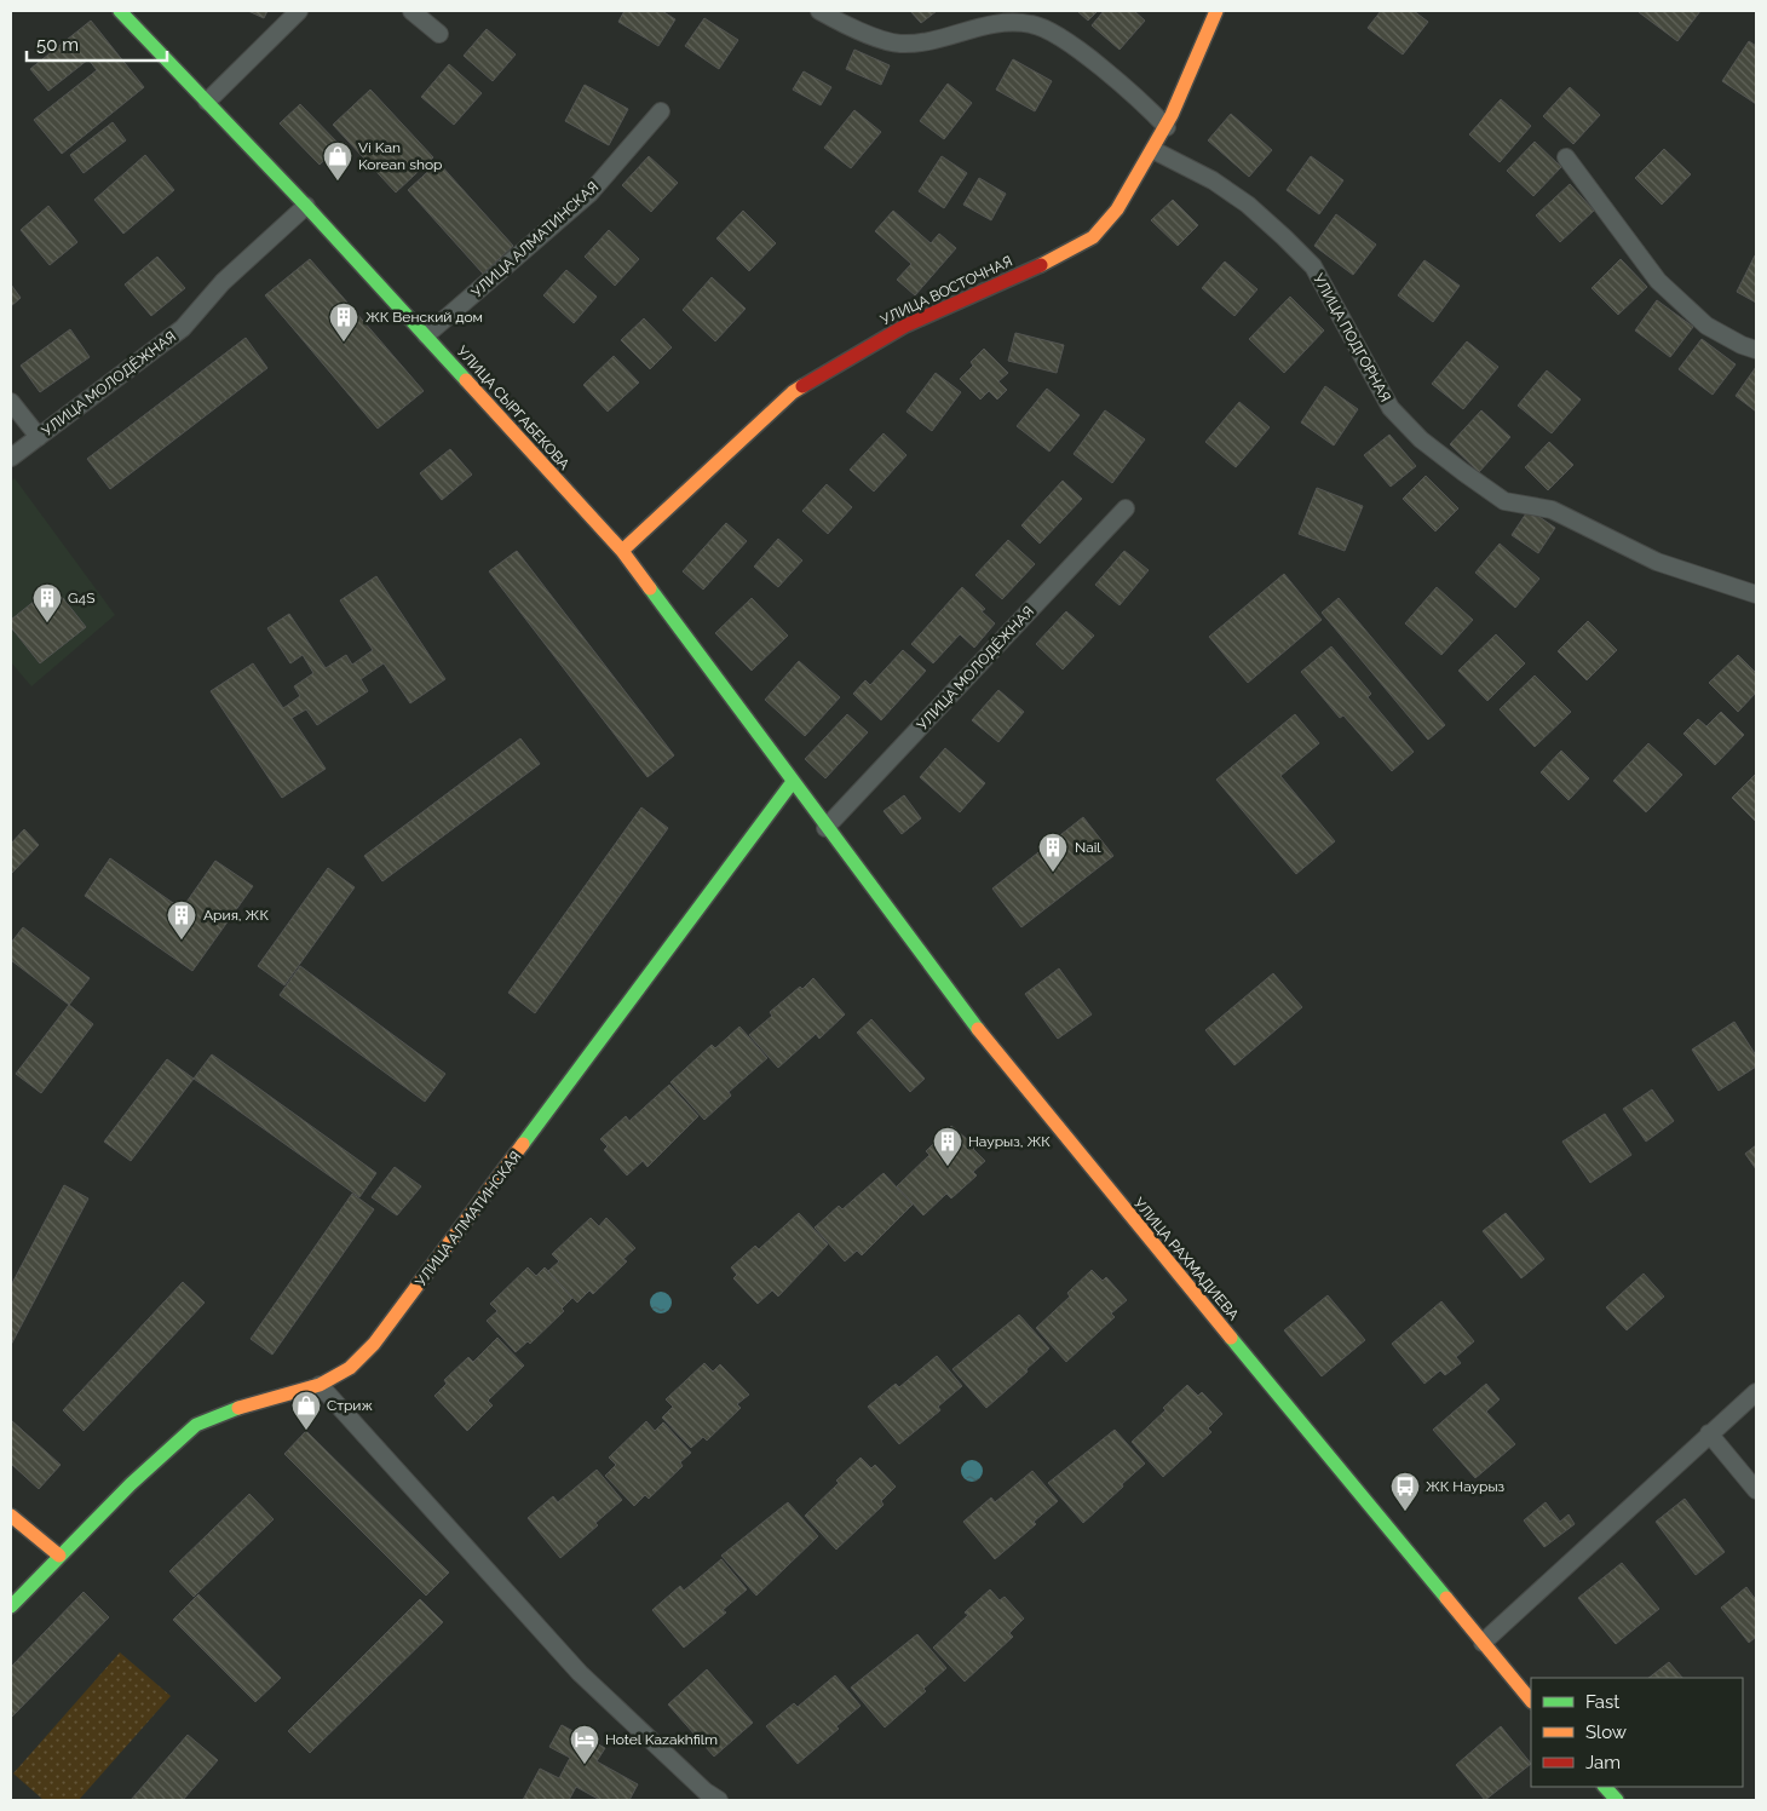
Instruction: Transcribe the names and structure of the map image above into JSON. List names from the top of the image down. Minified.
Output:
{"streets":{"street":["УЛИЦА АЛМАТИНСКАЯ","УЛИЦА ВОСТОЧНАЯ","УЛИЦА ПОДГОРНАЯ","УЛИЦА МОЛОДЁЖНАЯ","УЛИЦА СЫРГАБЕКОВА","УЛИЦА РАХМАДИЕВА"]},"crossings":[["УЛИЦА АЛМАТИНСКАЯ","УЛИЦА СЫРГАБЕКОВА"],["УЛИЦА ВОСТОЧНАЯ","УЛИЦА ПОДГОРНАЯ"],["УЛИЦА ВОСТОЧНАЯ","УЛИЦА СЫРГАБЕКОВА"],["УЛИЦА МОЛОДЁЖНАЯ","УЛИЦА СЫРГАБЕКОВА"],["УЛИЦА МОЛОДЁЖНАЯ","УЛИЦА РАХМАДИЕВА"],["УЛИЦА СЫРГАБЕКОВА","УЛИЦА РАХМАДИЕВА"]],"places":{"shop":["Vi Kan Korean shop","Стриж"],"building":["ЖК Венский дом","G4S","Nail","Ария, ЖК","Наурыз, ЖК"],"bus stop":["ЖК Наурыз"],"hotel":["Hotel Kazakhfilm"]},"legend":["Fast","Slow","Jam"],"scale_bar":"50 m"}
